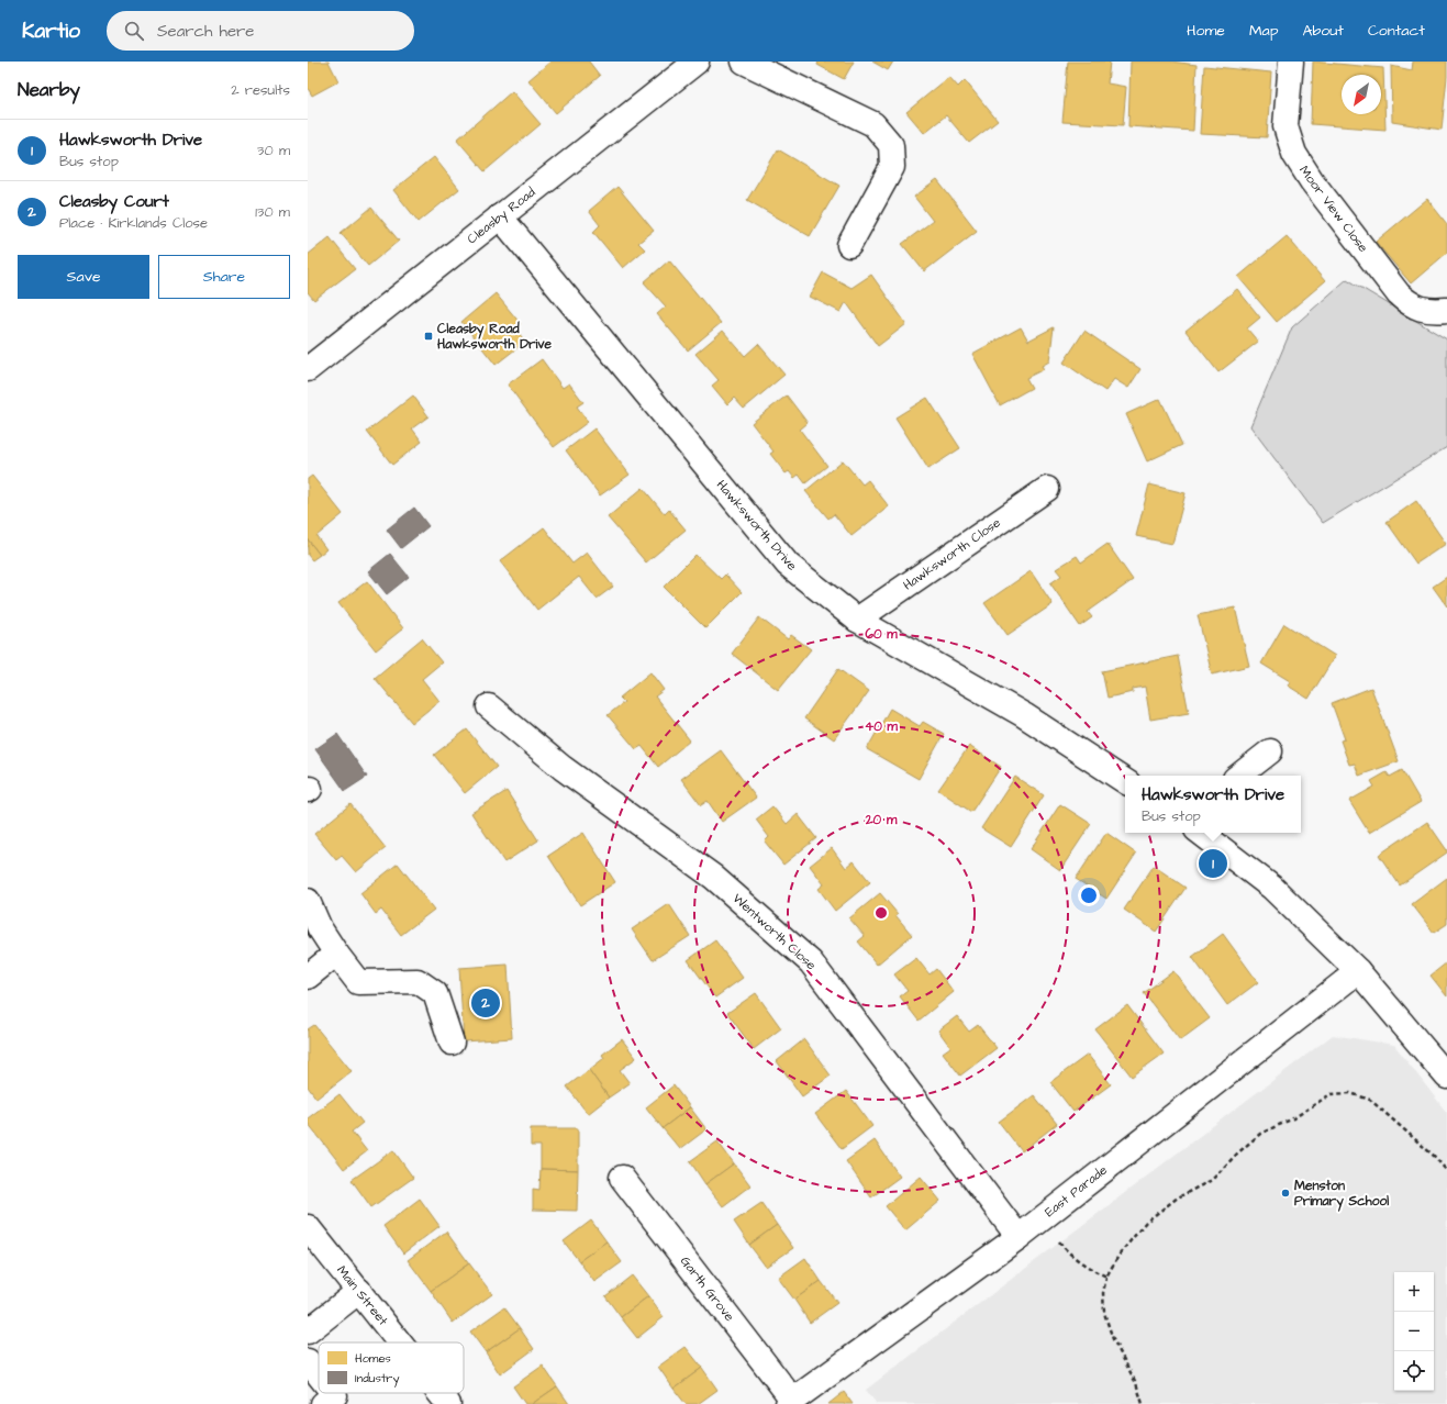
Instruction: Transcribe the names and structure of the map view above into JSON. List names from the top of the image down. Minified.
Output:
{"streets":{"street":["Moor View Close","Cleasby Road","Hawksworth Drive","Hawksworth Close","Wentworth Close","East Parade","Garth Grove","Main Street"]},"crossings":[["Cleasby Road","Hawksworth Drive"],["Hawksworth Drive","Hawksworth Close"],["Wentworth Close","East Parade"],["East Parade","Garth Grove"]],"places":{"transit":["Cleasby Road Hawksworth Drive"],"other":["Menston Primary School"]},"legend":["Homes","Industry"],"north":"bottom left","page":{"header":"Kartio","search":"Search here","nav":["Home","Map","About","Contact"],"heading":["Nearby","2 results"],"list":[{"mark":"1","name":"Hawksworth Drive","note":"Bus stop","value":"30 m"},{"mark":"2","name":"Cleasby Court","note":"Place · Kirklands Close","value":"130 m"}],"buttons":["Save","Share"],"popup":["Hawksworth Drive","Bus stop"],"pins":["1","2"],"map_buttons":["+","−"]},"rings":["60 m","40 m","20 m"]}
